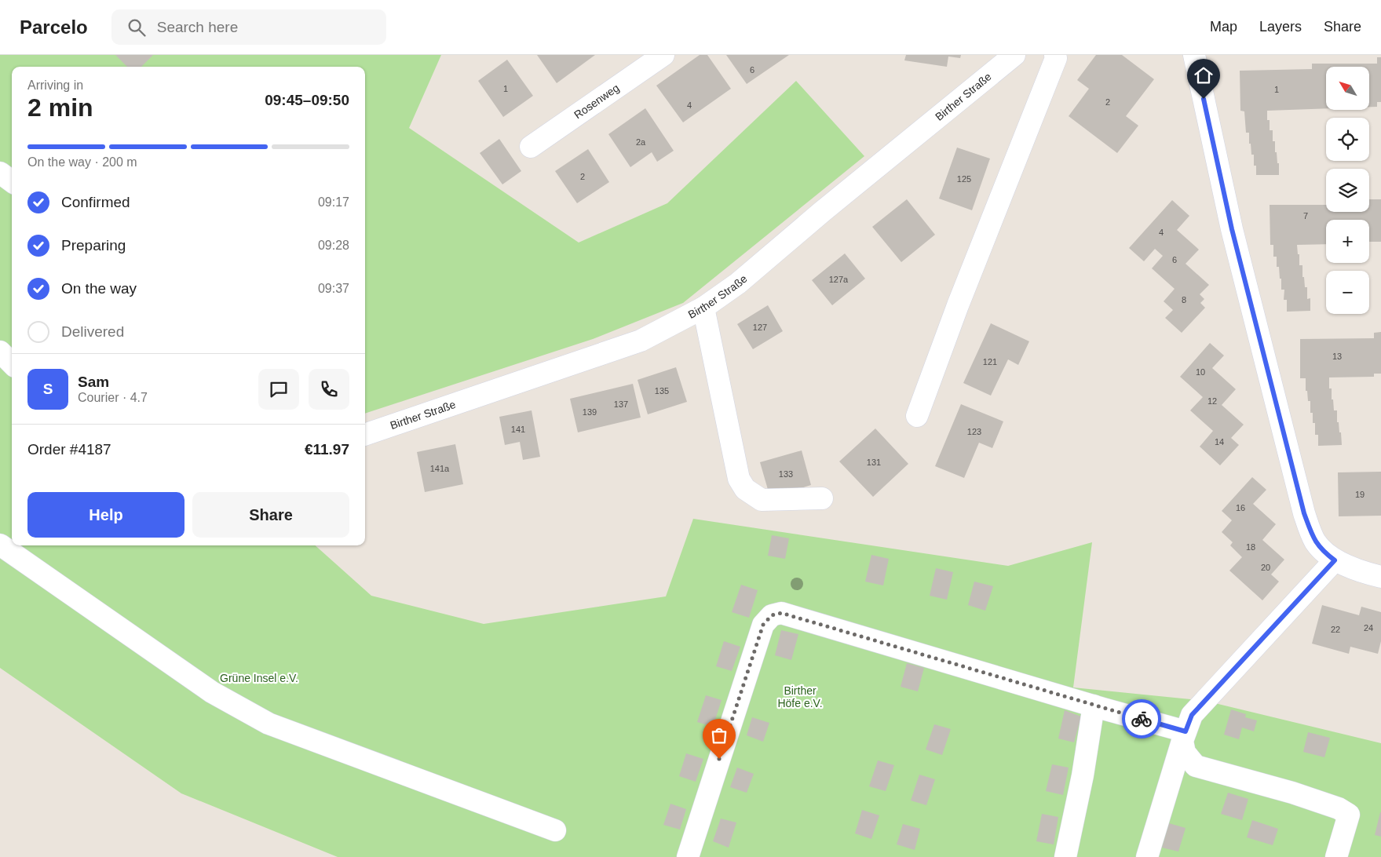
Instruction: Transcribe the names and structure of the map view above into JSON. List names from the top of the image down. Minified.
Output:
{"streets":{"street":["Birther Straße","Rosenweg"]},"parks":["Grüne Insel e.V.","Birther Höfe e.V."],"house_numbers":["6","1","1","2","4","2a","2","125","7","4","6","127a","8","127","13","121","10","135","12","137","139","141","123","14","131","141a","133","19","16","18","20","24","22"],"north":"top left","page":{"header":"Parcelo","search":"Search here","nav":["Map","Layers","Share"],"map_buttons":["+","−"],"heading":["2 min","Arriving in","09:45–09:50"],"panel":["Sam","Courier · 4.7","Order #4187","€11.97"],"bar":"On the way · 200 m","list":[["Confirmed","09:17"],["Preparing","09:28"],["On the way","09:37"],"Delivered"],"round":"S","buttons":["Help","Share"]}}
